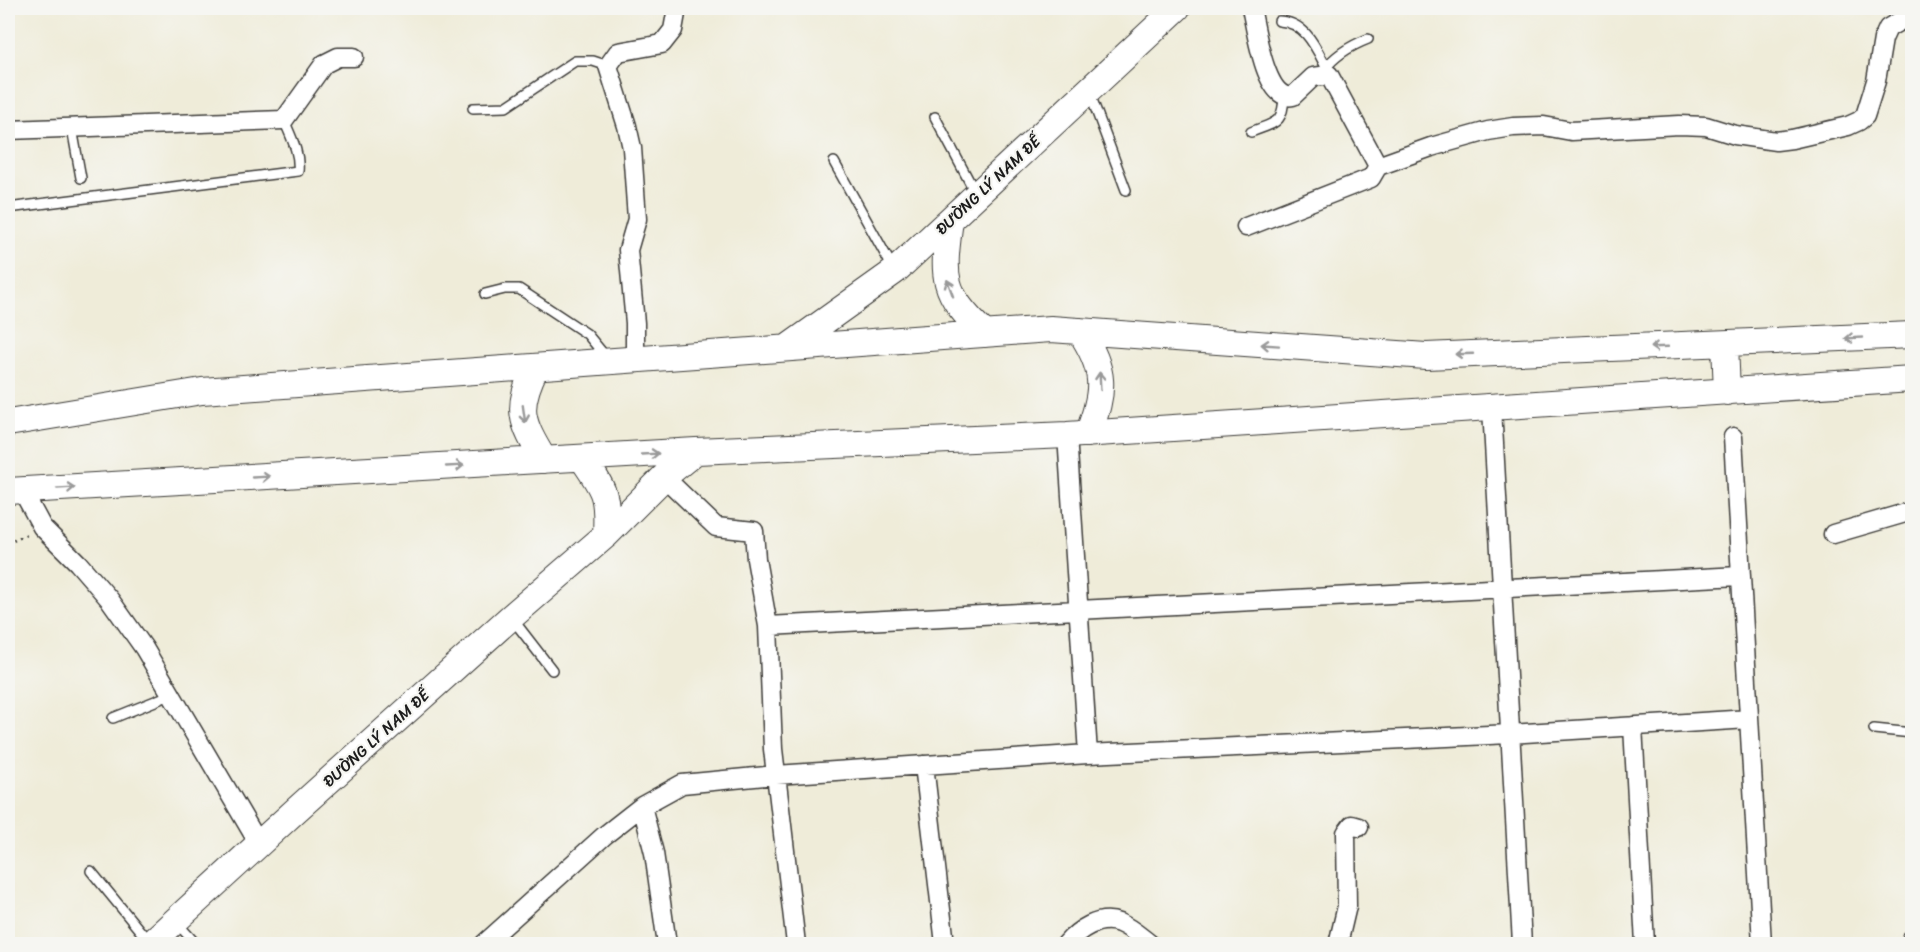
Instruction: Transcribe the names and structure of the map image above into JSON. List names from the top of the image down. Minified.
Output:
{"streets":{"street":["ĐƯỜNG LÝ NAM ĐẾ"]}}
